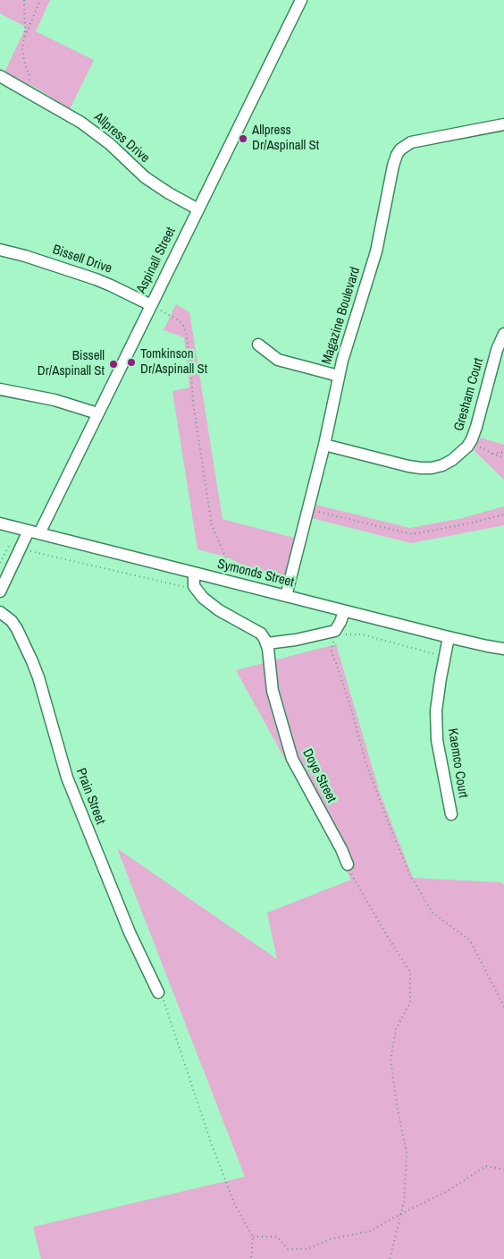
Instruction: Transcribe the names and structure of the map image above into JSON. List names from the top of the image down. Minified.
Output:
{"streets":{"street":["Allpress Drive","Bissell Drive","Aspinall Street","Magazine Boulevard","Gresham Court","Symonds Street","Kaemco Court","Doye Street","Prain Street"]},"crossings":[["Allpress Drive","Aspinall Street"],["Bissell Drive","Aspinall Street"],["Aspinall Street","Symonds Street"],["Magazine Boulevard","Gresham Court"],["Magazine Boulevard","Symonds Street"],["Symonds Street","Kaemco Court"]],"places":["Allpress Dr/Aspinall St","Tomkinson Dr/Aspinall St","Bissell Dr/Aspinall St"]}
